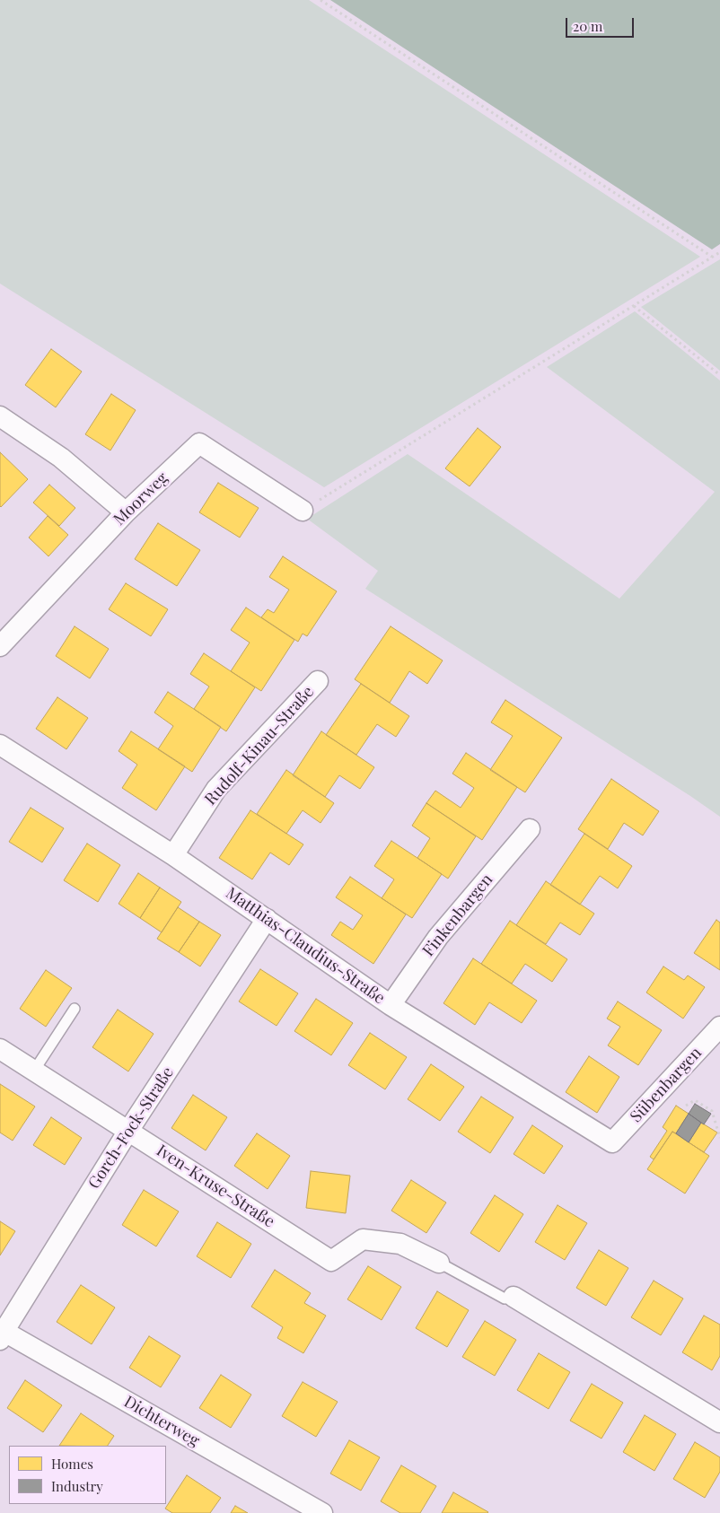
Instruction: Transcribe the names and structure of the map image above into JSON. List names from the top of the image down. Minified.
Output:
{"streets":{"street":["Moorweg","Rudolf-Kinau-Straße","Finkenbargen","Matthias-Claudius-Straße","Sübenbargen","Gorch-Fock-Straße","Iven-Kruse-Straße","Dichterweg"]},"crossings":[["Rudolf-Kinau-Straße","Matthias-Claudius-Straße"],["Finkenbargen","Matthias-Claudius-Straße"],["Matthias-Claudius-Straße","Sübenbargen"],["Matthias-Claudius-Straße","Gorch-Fock-Straße"],["Gorch-Fock-Straße","Iven-Kruse-Straße"],["Gorch-Fock-Straße","Dichterweg"]],"legend":["Homes","Industry"],"scale_bar":"20 m"}
